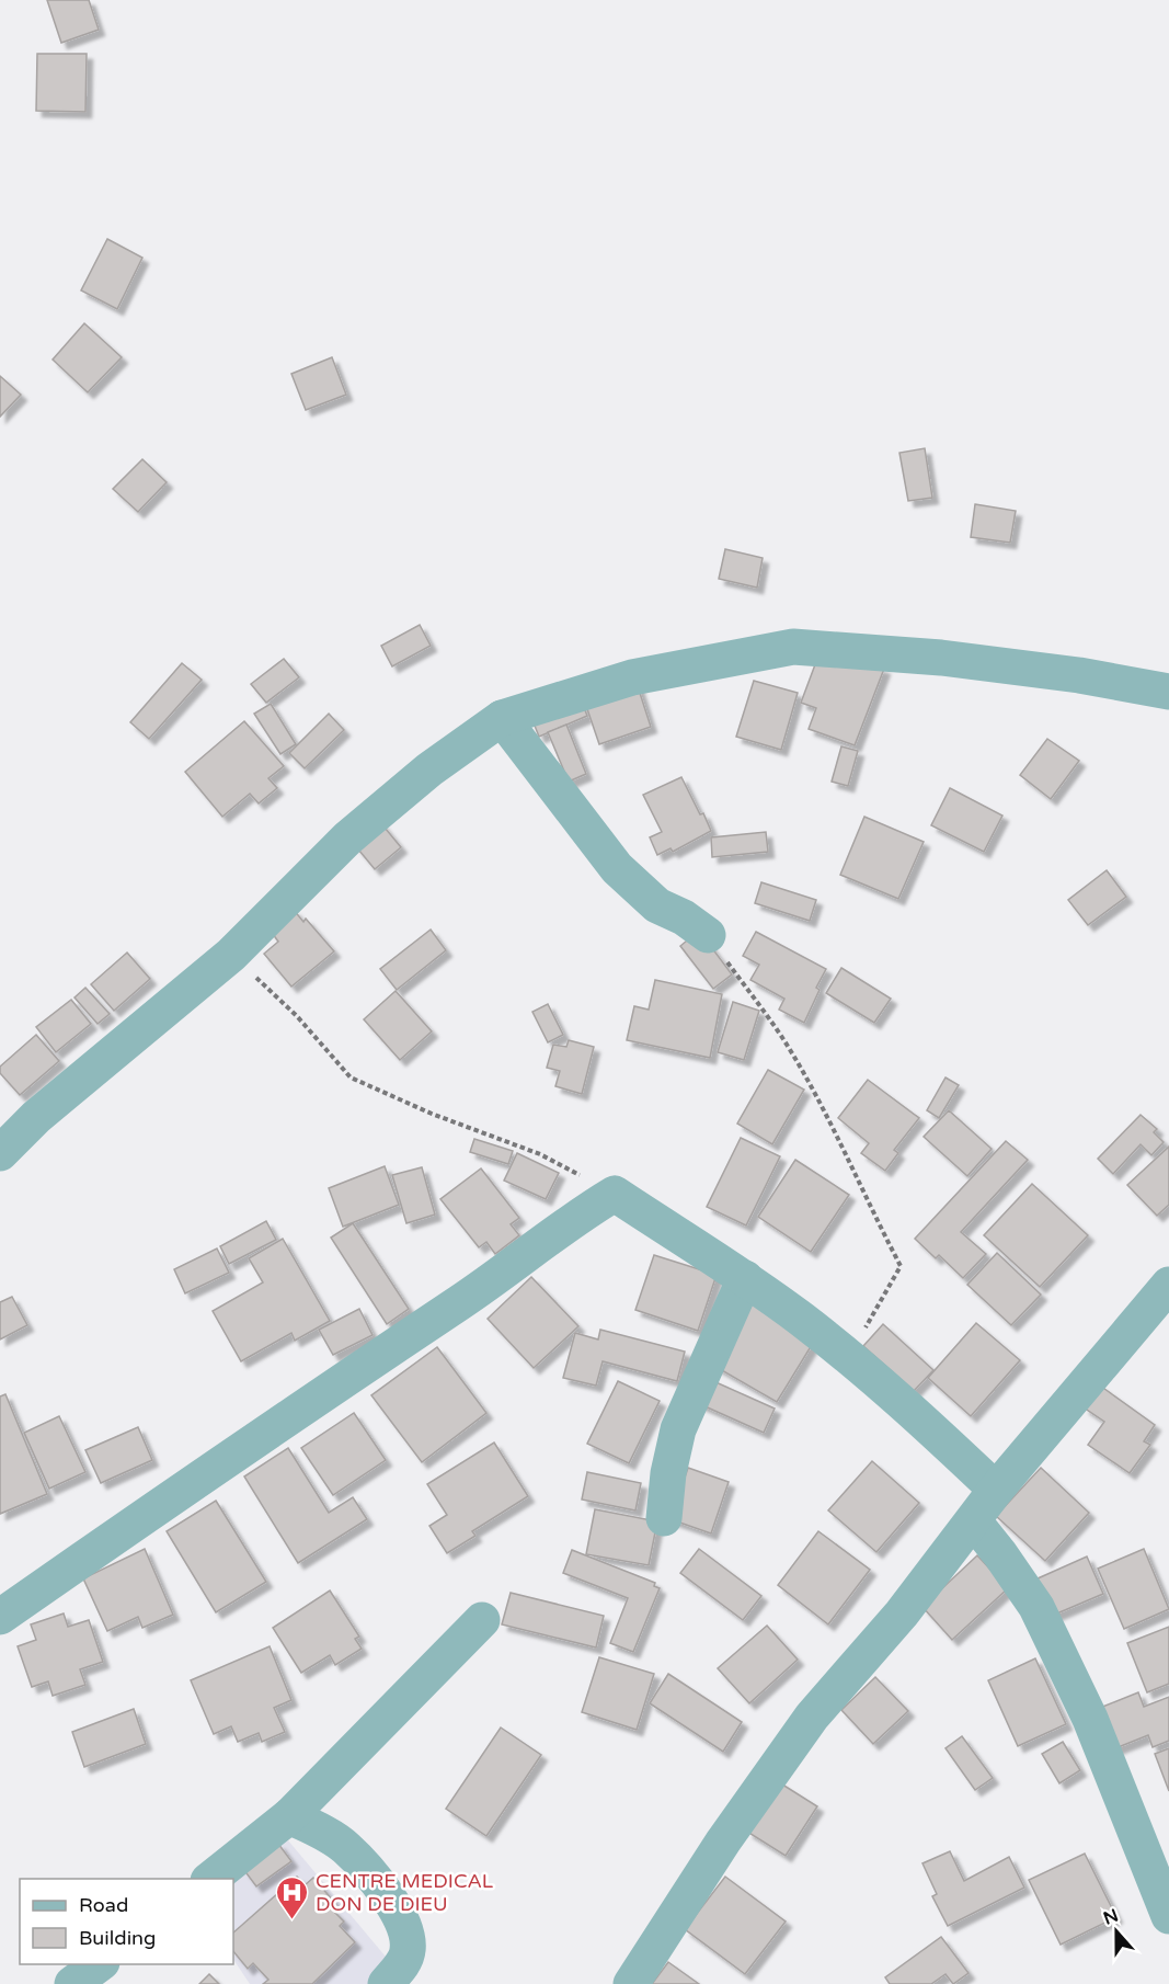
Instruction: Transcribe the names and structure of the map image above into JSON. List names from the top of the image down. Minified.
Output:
{"places":{"hospital":["CENTRE MEDICAL DON DE DIEU"]},"legend":["Road","Building"],"north":"top"}
